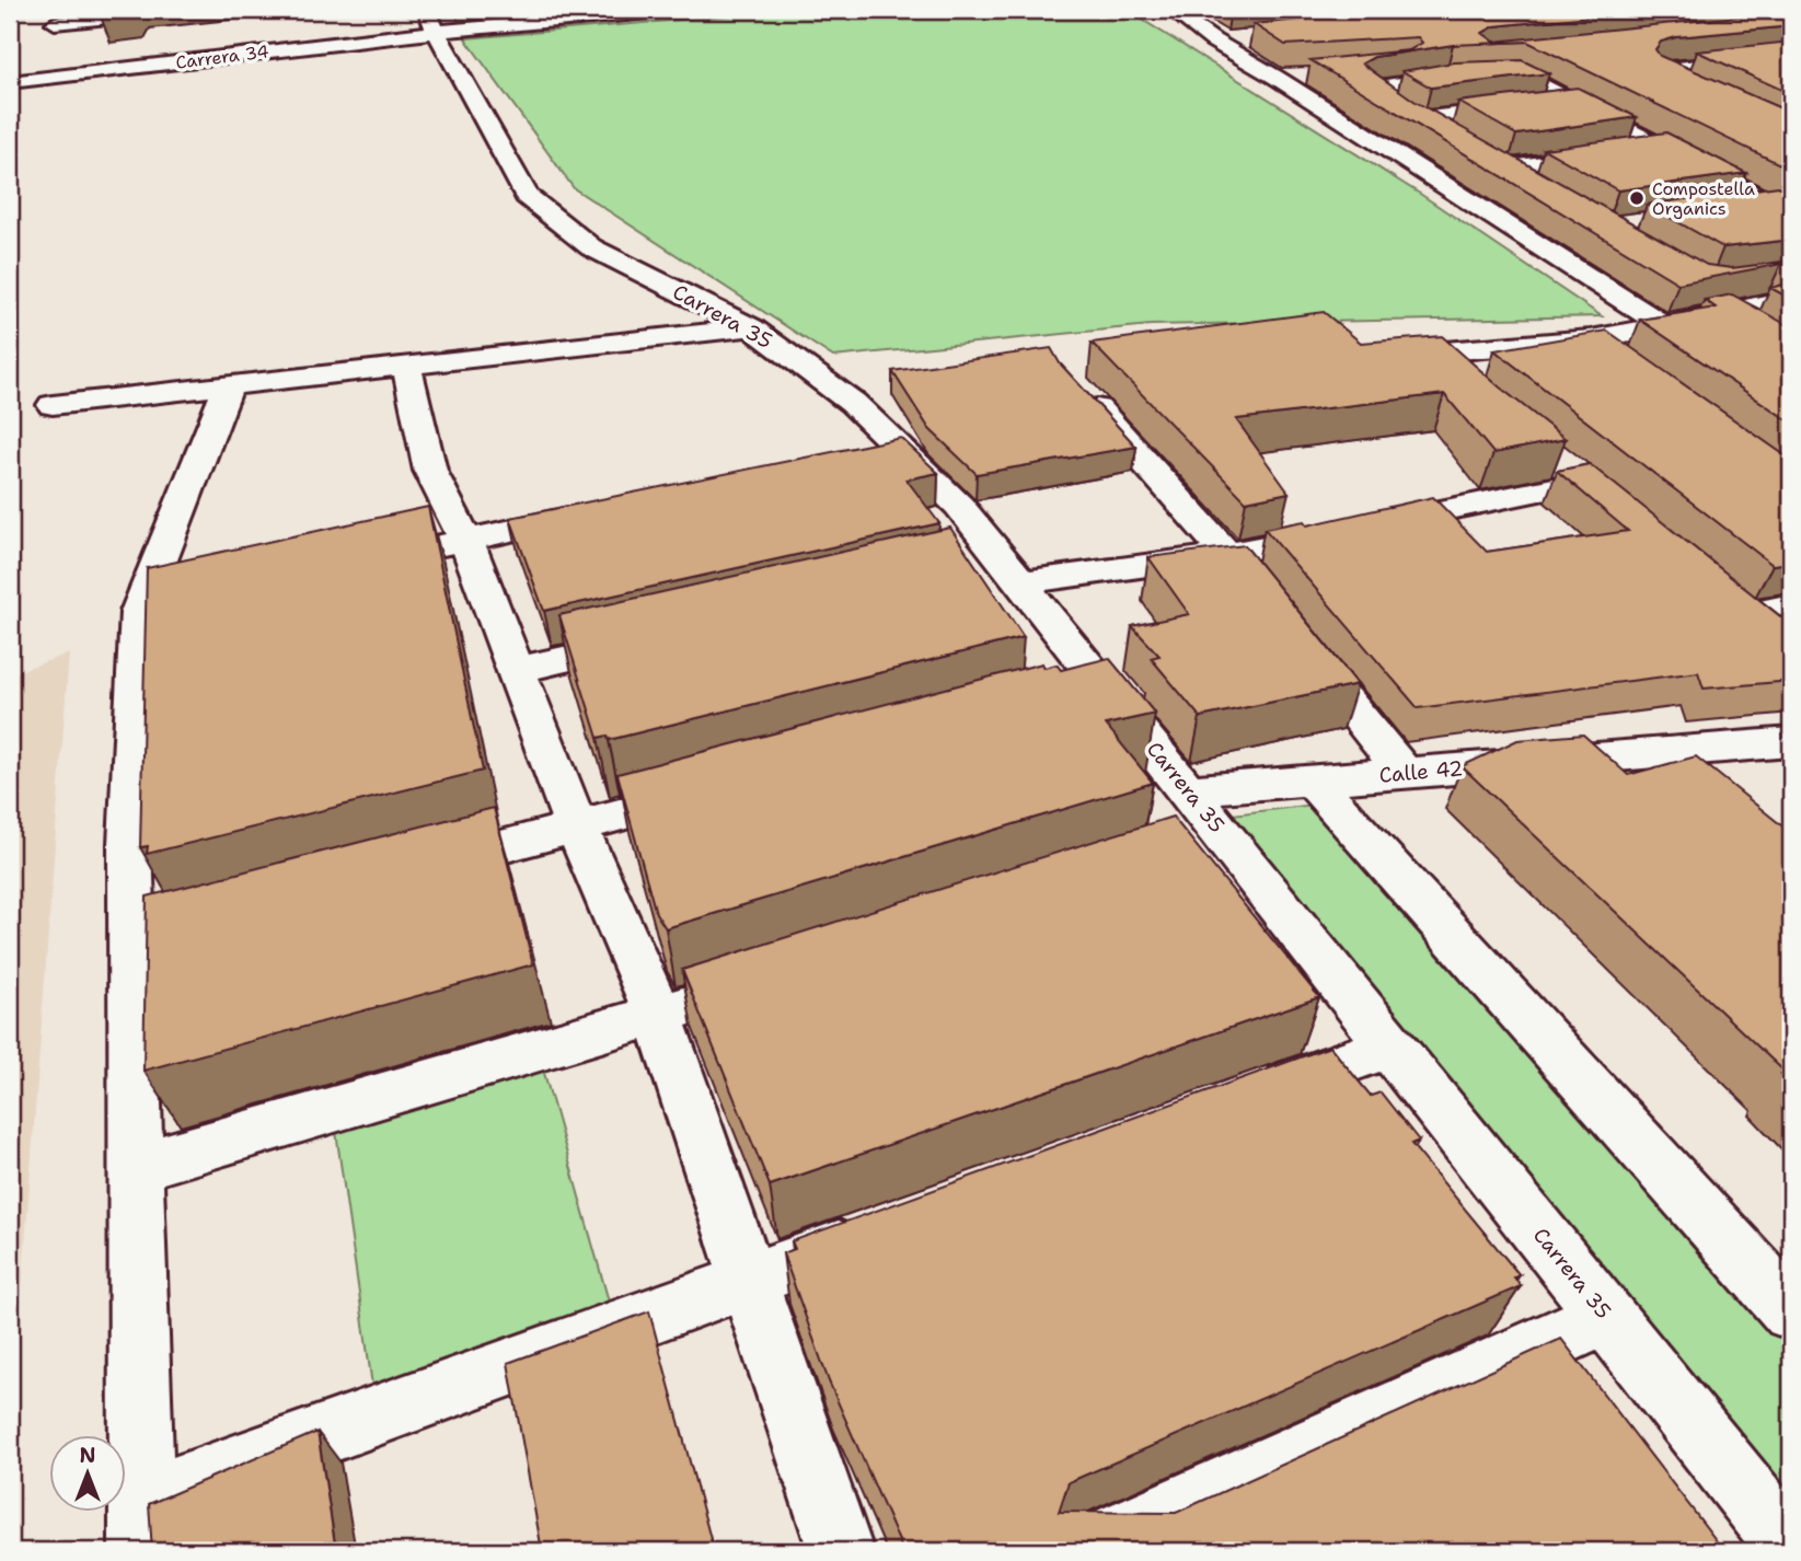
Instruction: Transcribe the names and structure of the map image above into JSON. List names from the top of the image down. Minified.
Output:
{"streets":{"street":["Carrera 34","Carrera 35","Calle 42"]},"crossings":[["Carrera 34","Carrera 35"],["Carrera 35","Calle 42"]],"places":["Compostella Organics"],"north":"top"}
